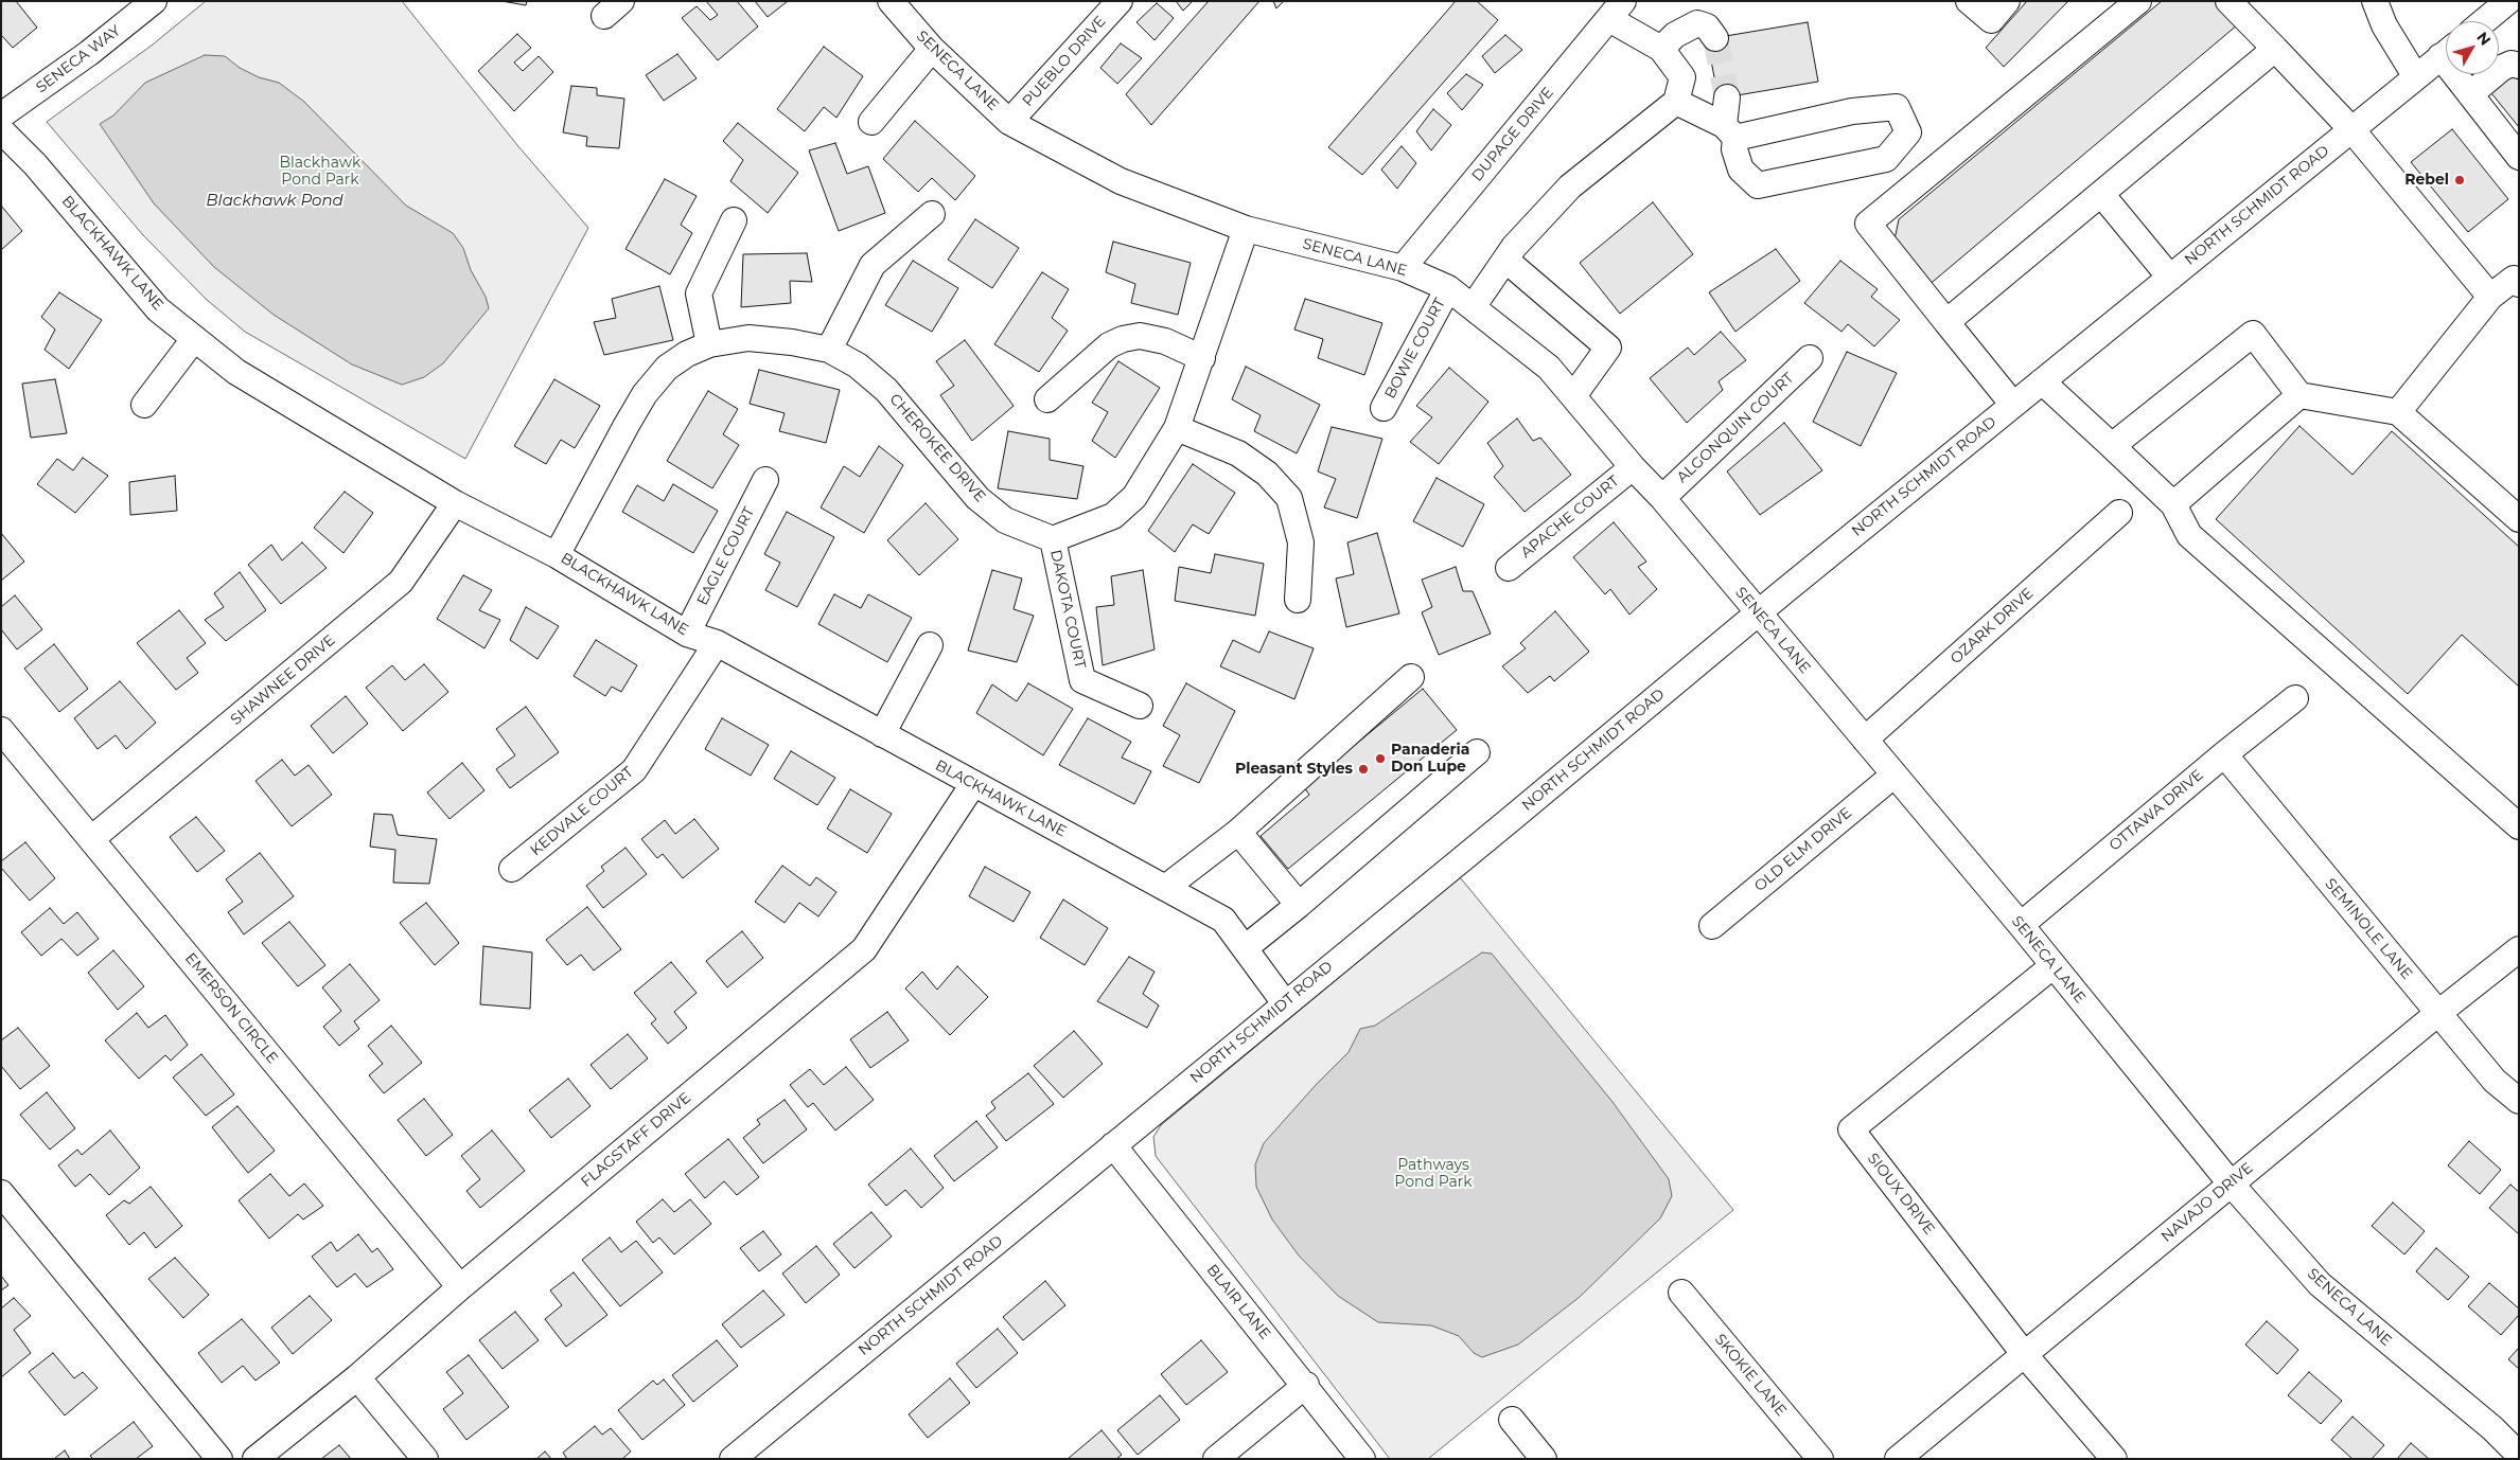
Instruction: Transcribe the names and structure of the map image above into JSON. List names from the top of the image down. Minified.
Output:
{"streets":{"street":["SENECA WAY","PUEBLO DRIVE","SENECA LANE","DUPAGE DRIVE","NORTH SCHMIDT ROAD","BLACKHAWK LANE","BOWIE COURT","ALGONQUIN COURT","CHEROKEE DRIVE","APACHE COURT","EAGLE COURT","DAKOTA COURT","OZARK DRIVE","SHAWNEE DRIVE","OTTAWA DRIVE","KEDVALE COURT","OLD ELM DRIVE","SEMINOLE LANE","EMERSON CIRCLE","FLAGSTAFF DRIVE","SIOUX DRIVE","NAVAJO DRIVE","BLAIR LANE","SKOKIE LANE"]},"crossings":[["PUEBLO DRIVE","SENECA LANE"],["SENECA LANE","DUPAGE DRIVE"],["SENECA LANE","NORTH SCHMIDT ROAD"],["SENECA LANE","BOWIE COURT"],["SENECA LANE","ALGONQUIN COURT"],["SENECA LANE","APACHE COURT"],["SENECA LANE","OZARK DRIVE"],["SENECA LANE","OTTAWA DRIVE"],["SENECA LANE","OLD ELM DRIVE"],["SENECA LANE","SIOUX DRIVE"],["SENECA LANE","NAVAJO DRIVE"],["NORTH SCHMIDT ROAD","BLACKHAWK LANE"],["NORTH SCHMIDT ROAD","BLAIR LANE"],["BLACKHAWK LANE","CHEROKEE DRIVE"],["BLACKHAWK LANE","EAGLE COURT"],["BLACKHAWK LANE","SHAWNEE DRIVE"],["BLACKHAWK LANE","KEDVALE COURT"],["BLACKHAWK LANE","FLAGSTAFF DRIVE"],["CHEROKEE DRIVE","DAKOTA COURT"],["SHAWNEE DRIVE","EMERSON CIRCLE"],["OTTAWA DRIVE","SEMINOLE LANE"],["SEMINOLE LANE","NAVAJO DRIVE"],["EMERSON CIRCLE","FLAGSTAFF DRIVE"],["SIOUX DRIVE","NAVAJO DRIVE"]],"water":["Blackhawk Pond"],"parks":["Blackhawk Pond Park","Pathways Pond Park"],"places":["Rebel","Panaderia Don Lupe","Pleasant Styles"],"north":"top right"}
